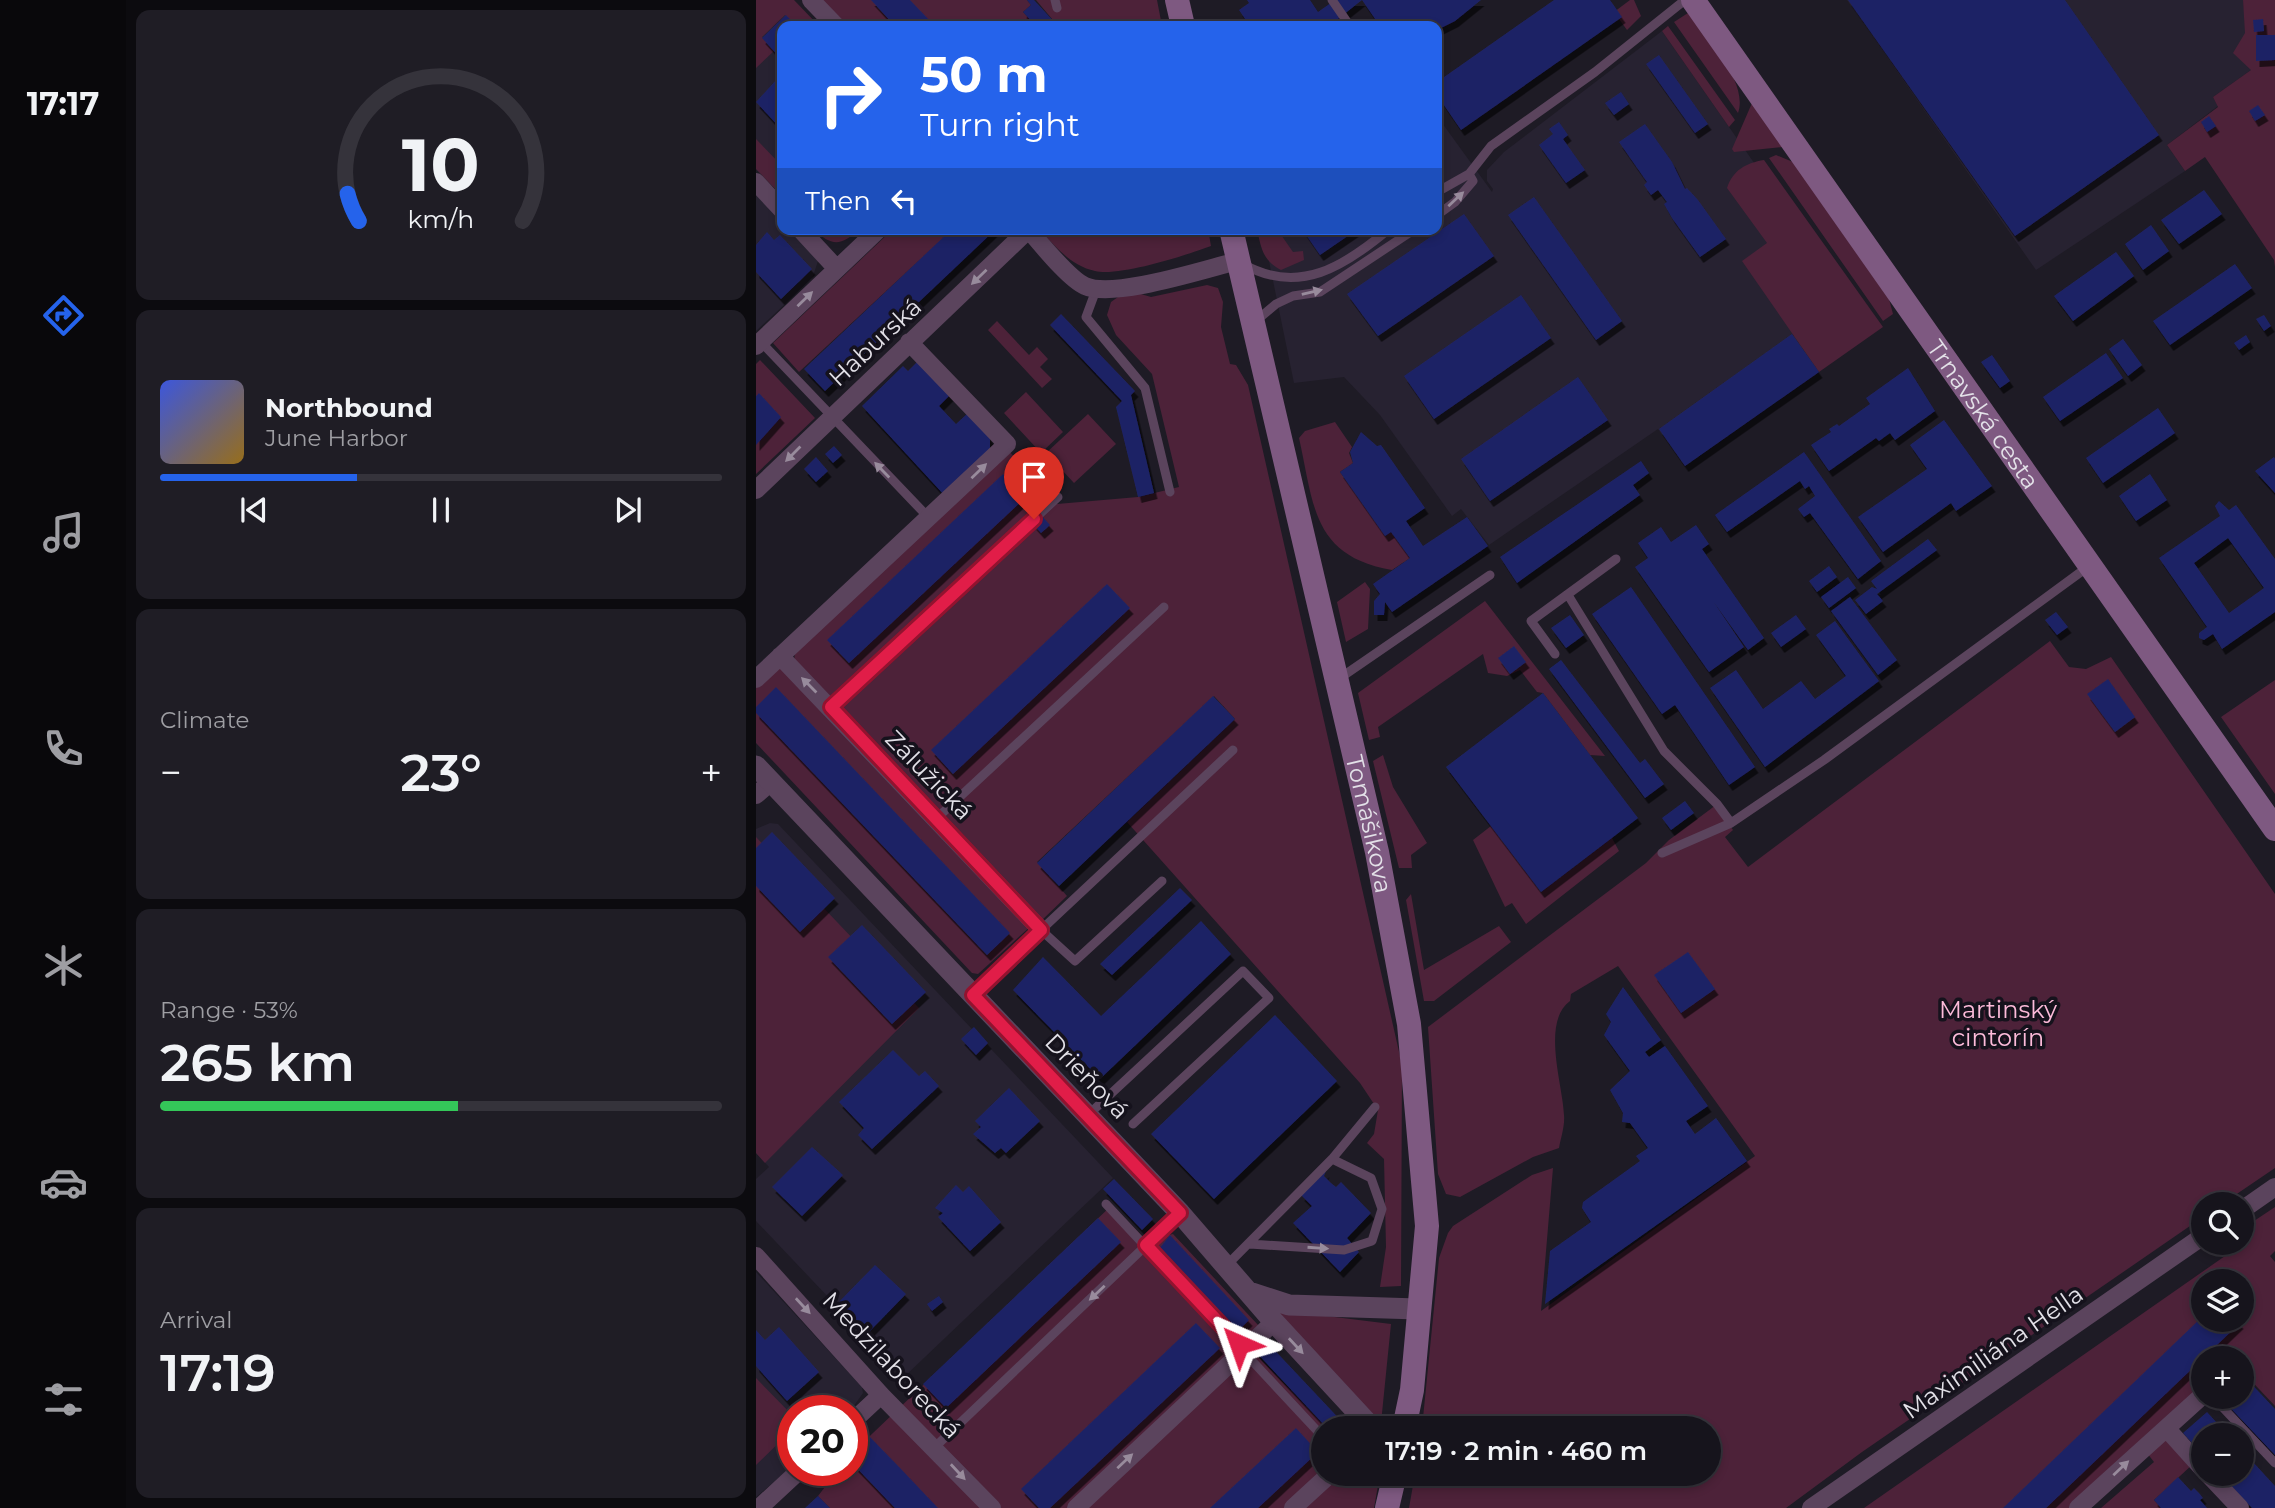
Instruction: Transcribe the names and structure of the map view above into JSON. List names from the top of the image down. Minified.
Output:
{"streets":{"main road":["Trnavská cesta","Tomášikova"],"street":["Haburská","Zálužická","Drieňová","Maximiliána Hella","Medzilaborecká"]},"one_way":["Medzilaborecká"],"parks":["Martinský cintorín"],"page":{"tabs":"17:17","turn":["50 m","Turn right"],"then":"Then","song":["Northbound","June Harbor"],"tile":["Climate",["Range · 53%","265 km"],["Arrival","17:19"]],"heat":["−","23°","+"],"map_buttons":["+","−"],"limit":"20","trip":"17:19 · 2 min · 460 m","gauge":["10","km/h"]}}
